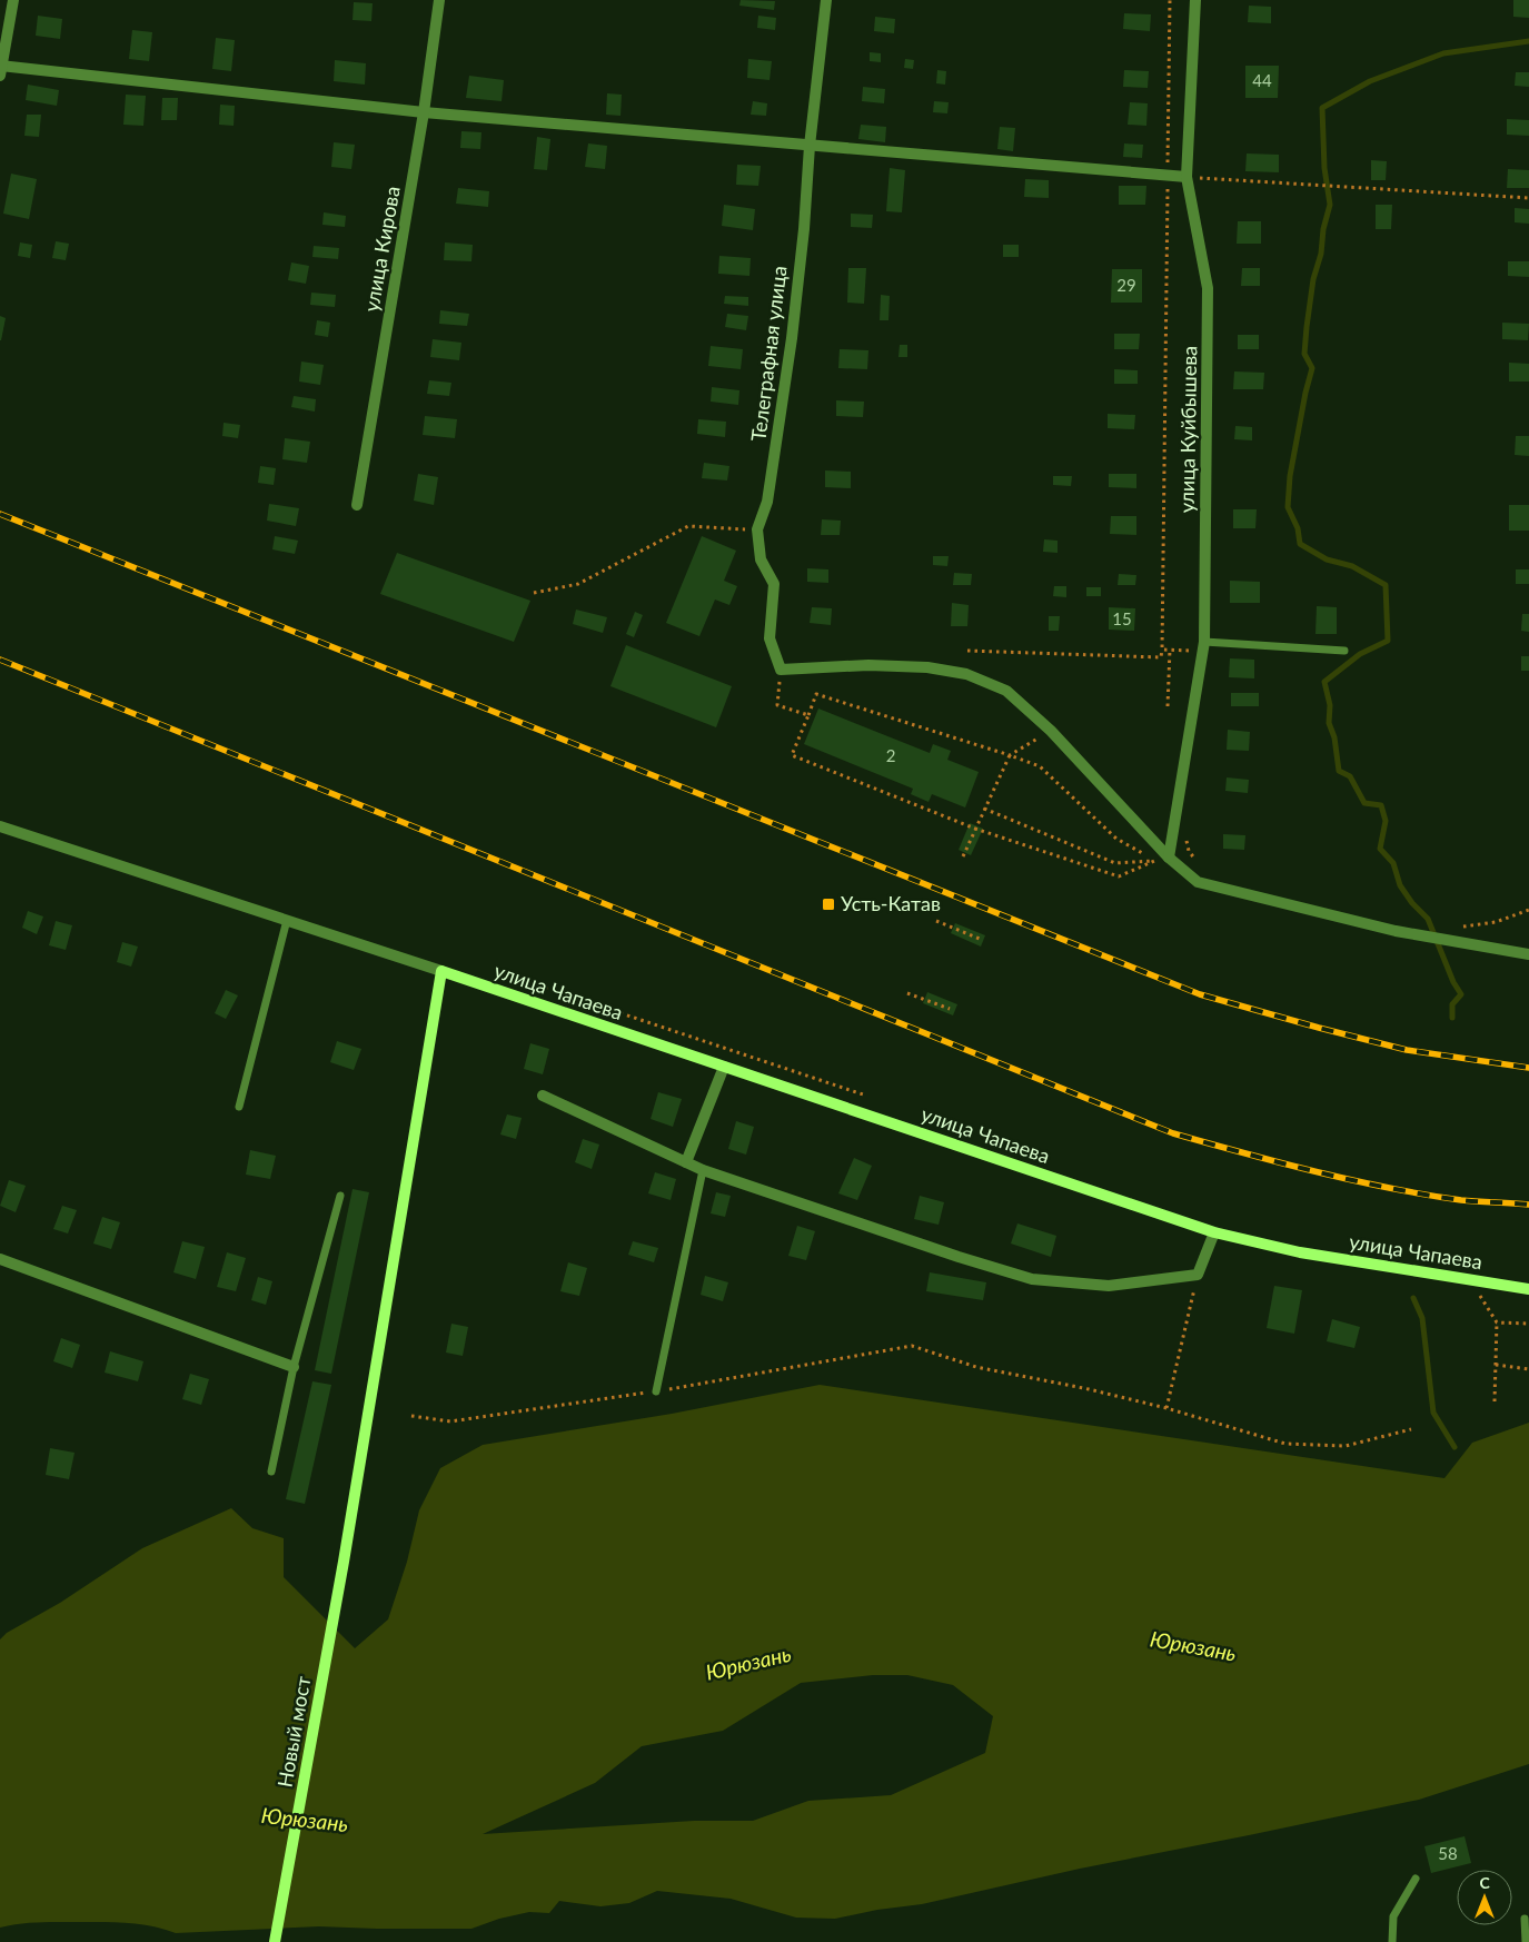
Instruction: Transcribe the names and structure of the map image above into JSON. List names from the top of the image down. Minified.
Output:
{"streets":{"main road":["улица Чапаева","Новый мост"],"street":["улица Кирова","Телеграфная улица","улица Куйбышева"]},"crossings":[["улица Чапаева","Новый мост"]],"water":["Юрюзань"],"places":{"transit":["Усть-Катав"]},"house_numbers":["44","29","15","2","58"],"north":"top"}
